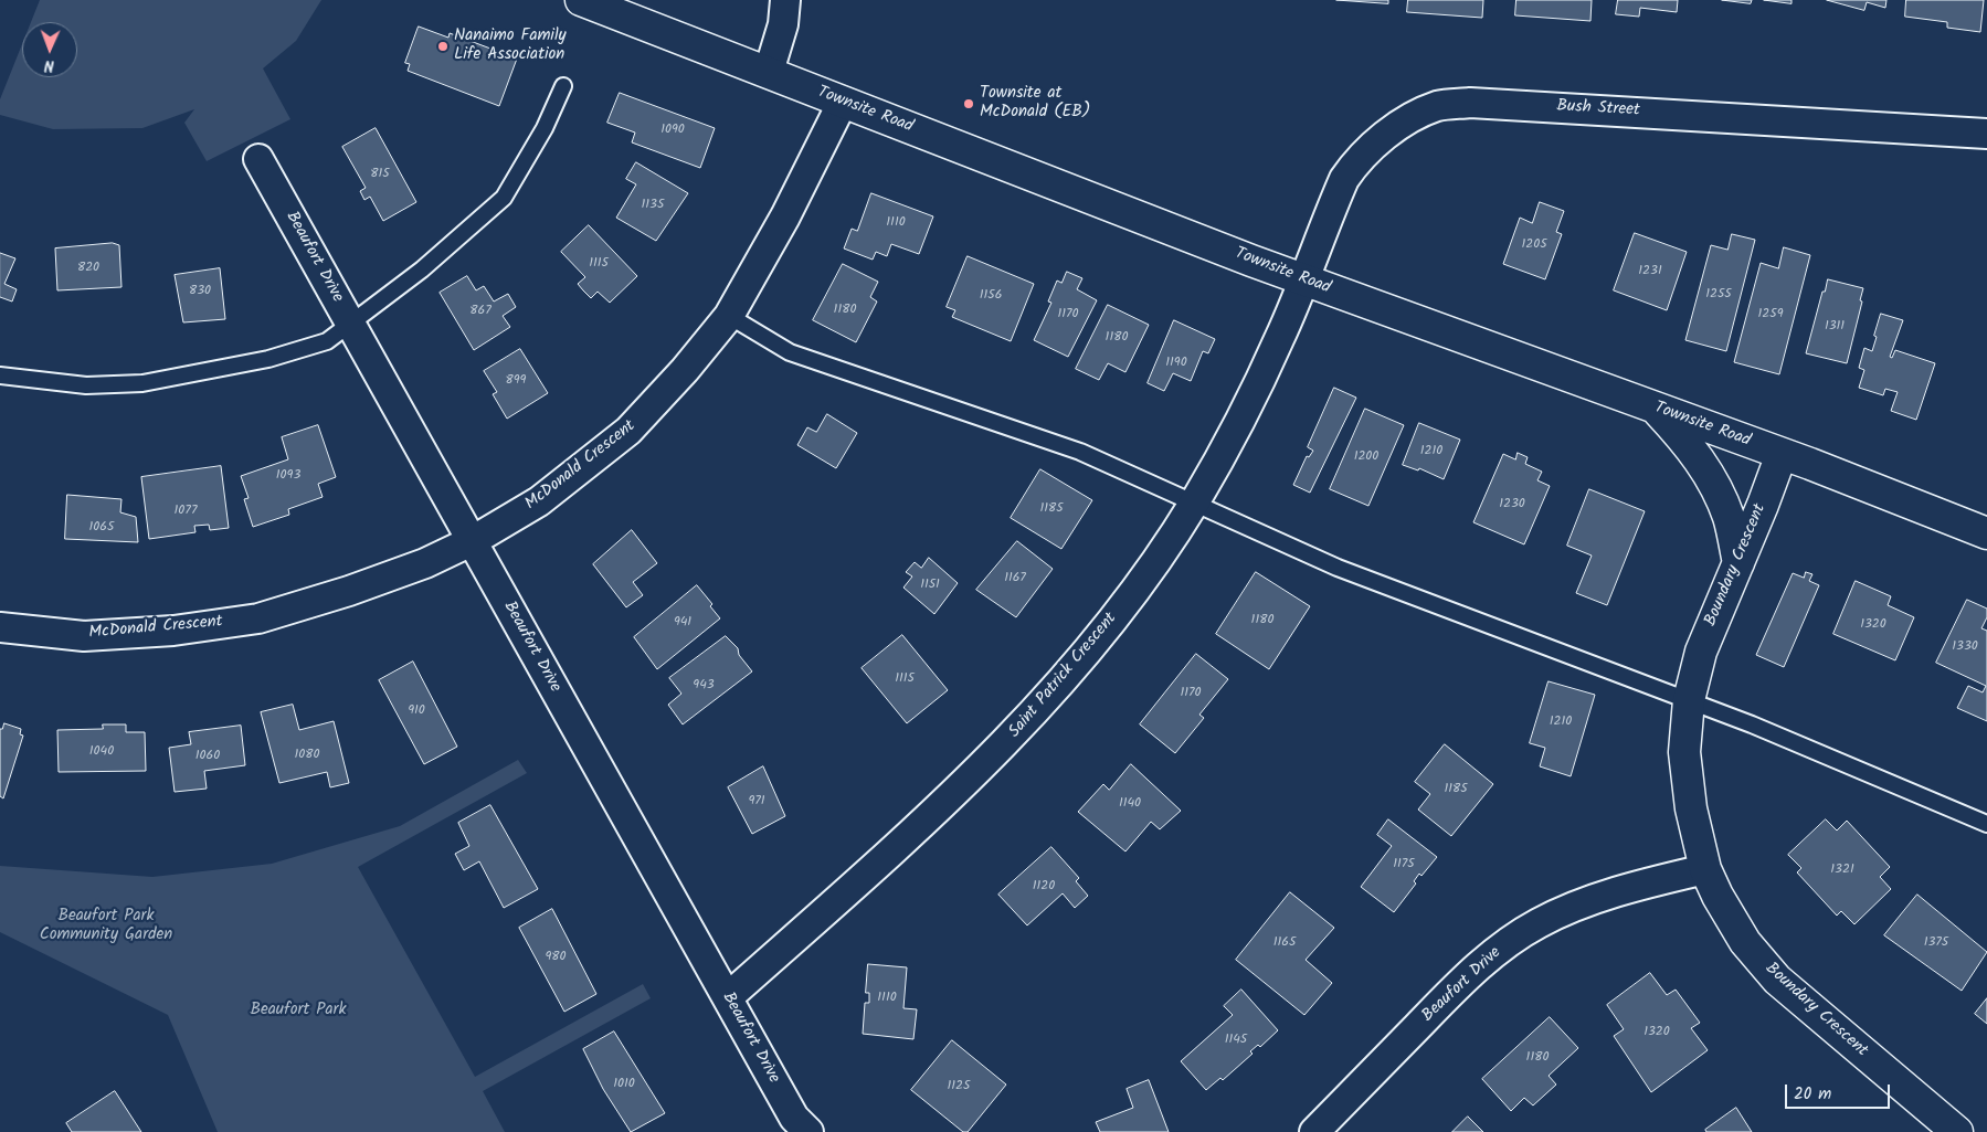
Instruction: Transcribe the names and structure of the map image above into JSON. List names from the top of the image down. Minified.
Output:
{"streets":{"street":["Bush Street","Townsite Road","Beaufort Drive","McDonald Crescent","Boundary Crescent","Saint Patrick Crescent"]},"crossings":[["Bush Street","Townsite Road"],["Bush Street","Saint Patrick Crescent"],["Townsite Road","McDonald Crescent"],["Townsite Road","Boundary Crescent"],["Townsite Road","Saint Patrick Crescent"],["Beaufort Drive","McDonald Crescent"],["Beaufort Drive","Boundary Crescent"],["Beaufort Drive","Saint Patrick Crescent"]],"parks":["Beaufort Park Community Garden","Beaufort Park"],"places":["Nanaimo Family Life Association","Townsite at McDonald (EB)"],"house_numbers":["1090","815","1135","1110","1205","1115","820","1231","830","1255","1156","1180","867","1170","1259","1311","1180","1190","899","1210","1200","1093","1230","1185","1077","1065","1167","1151","1180","941","1320","1330","1115","943","1170","910","1210","1040","1080","1060","1185","971","1140","1175","1321","1120","1165","1375","980","1110","1320","1145","1180","1010","1125"],"scale_bar":"20 m","north":"bottom"}
